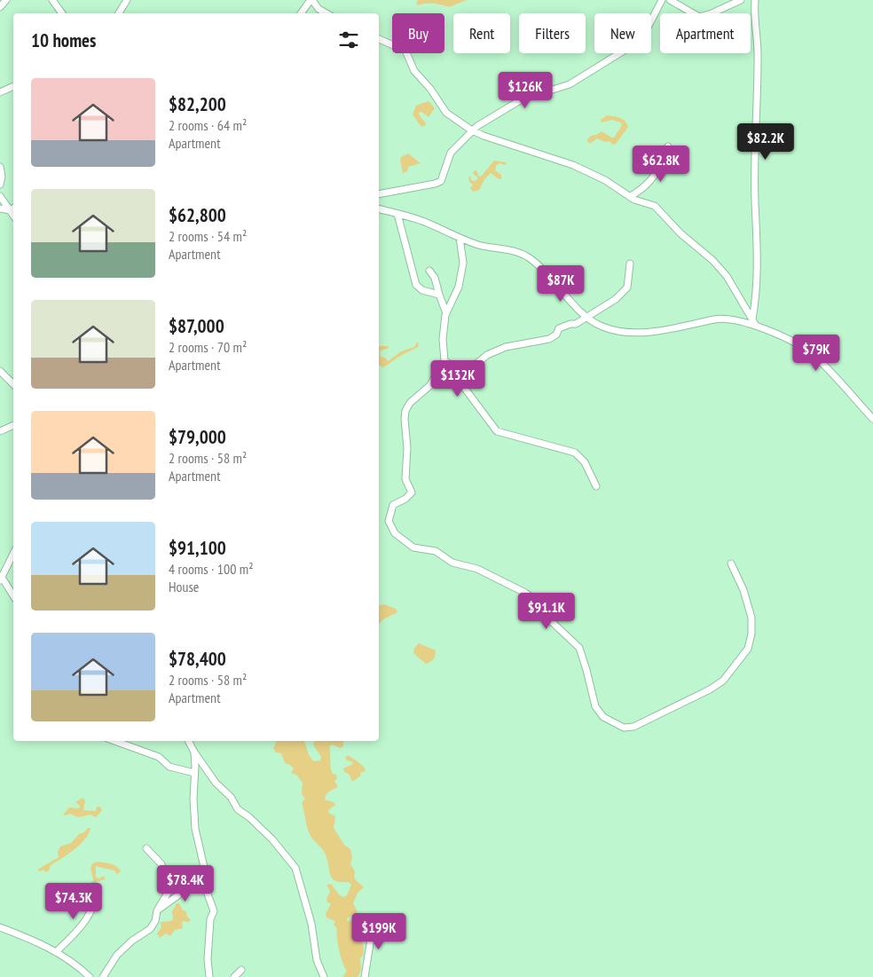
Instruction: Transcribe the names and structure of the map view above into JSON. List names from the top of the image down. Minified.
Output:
{"page":{"chip":["Buy","Rent","Filters","New","Apartment"],"heading":"10 homes","list":[{"name":"$82,200","note":"2 rooms · 64 m² · Apartment"},{"name":"$62,800","note":"2 rooms · 54 m² · Apartment"},{"name":"$87,000","note":"2 rooms · 70 m² · Apartment"},{"name":"$79,000","note":"2 rooms · 58 m² · Apartment"},{"name":"$91,100","note":"4 rooms · 100 m² · House"},{"name":"$78,400","note":"2 rooms · 58 m² · Apartment"}],"price":["$126K","$82.2K","$62.8K","$87K","$79K","$132K","$91.1K","$78.4K","$74.3K","$199K"]}}
